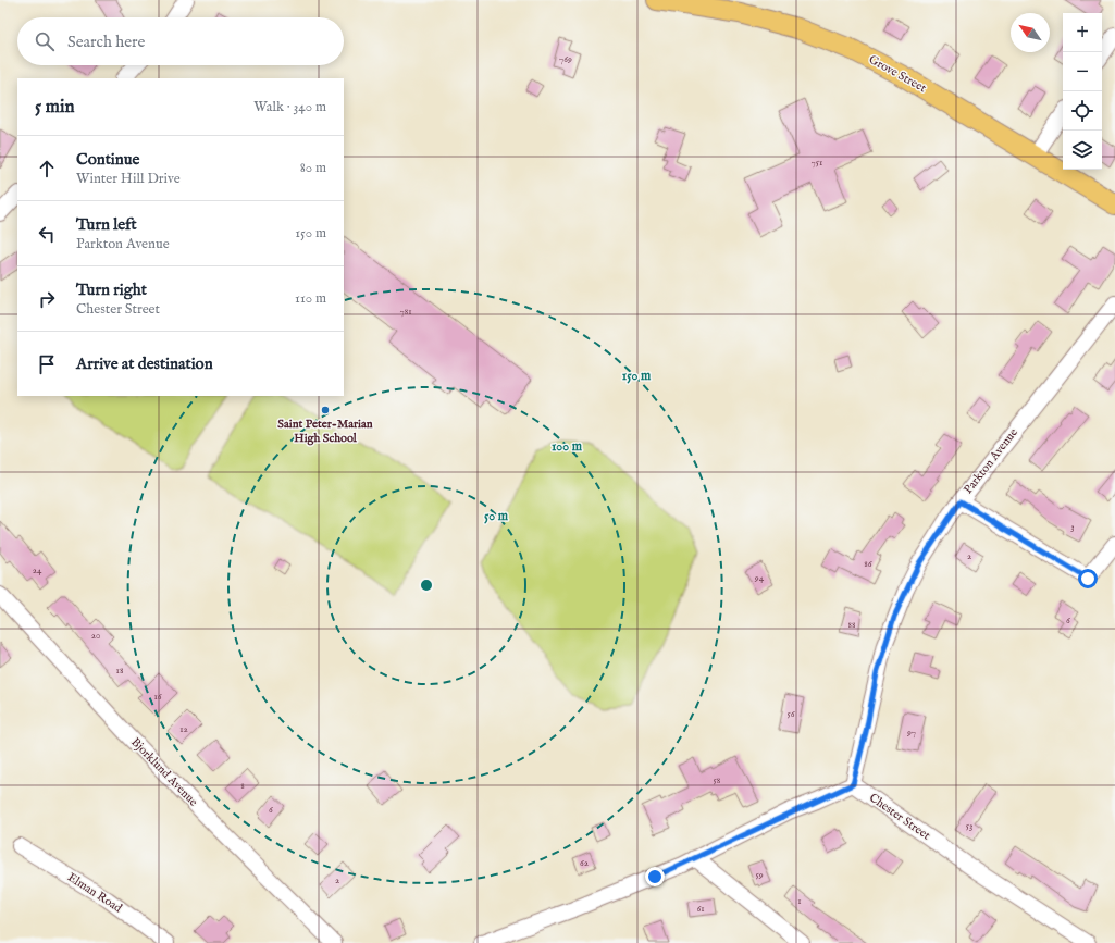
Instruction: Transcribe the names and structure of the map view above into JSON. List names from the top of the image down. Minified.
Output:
{"streets":{"main road":["Grove Street"],"street":["Parkton Avenue","Bjorklund Avenue","Chester Street","Elman Road"]},"crossings":[["Parkton Avenue","Chester Street"]],"places":["Saint Peter-Marian High School"],"house_numbers":["769","751","781","3","2","86","24","94","6","88","20","18","16","56","12","97","58","8","6","53","62","59","2","1","61"],"north":"top left","page":{"map_buttons":["+","−"],"search":"Search here","heading":["5 min","Walk · 340 m"],"list":[["Continue","Winter Hill Drive","80 m"],["Turn left","Parkton Avenue","150 m"],["Turn right","Chester Street","110 m"],"Arrive at destination"]},"rings":["150 m","100 m","50 m"]}
